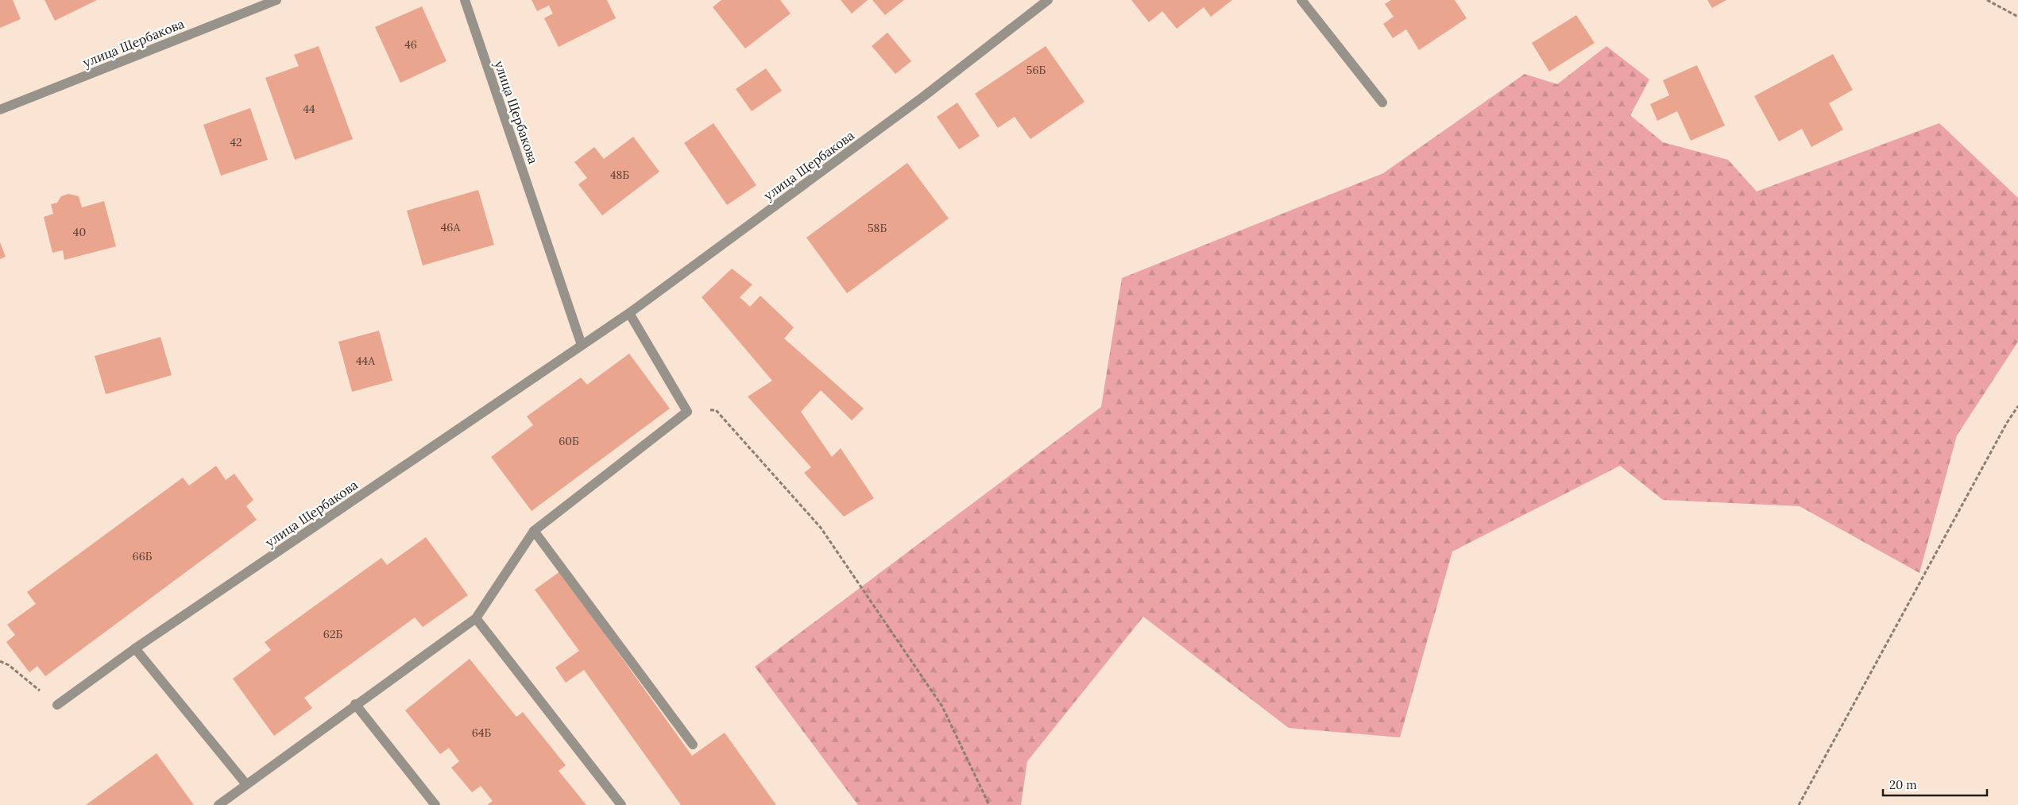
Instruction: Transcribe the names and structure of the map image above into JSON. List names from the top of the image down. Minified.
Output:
{"streets":{"street":["улица Щербакова"]},"house_numbers":["46","56Б","44","42","48Б","46А","58Б","40","44А","60Б","66Б","62Б","64Б"],"scale_bar":"20 m"}
